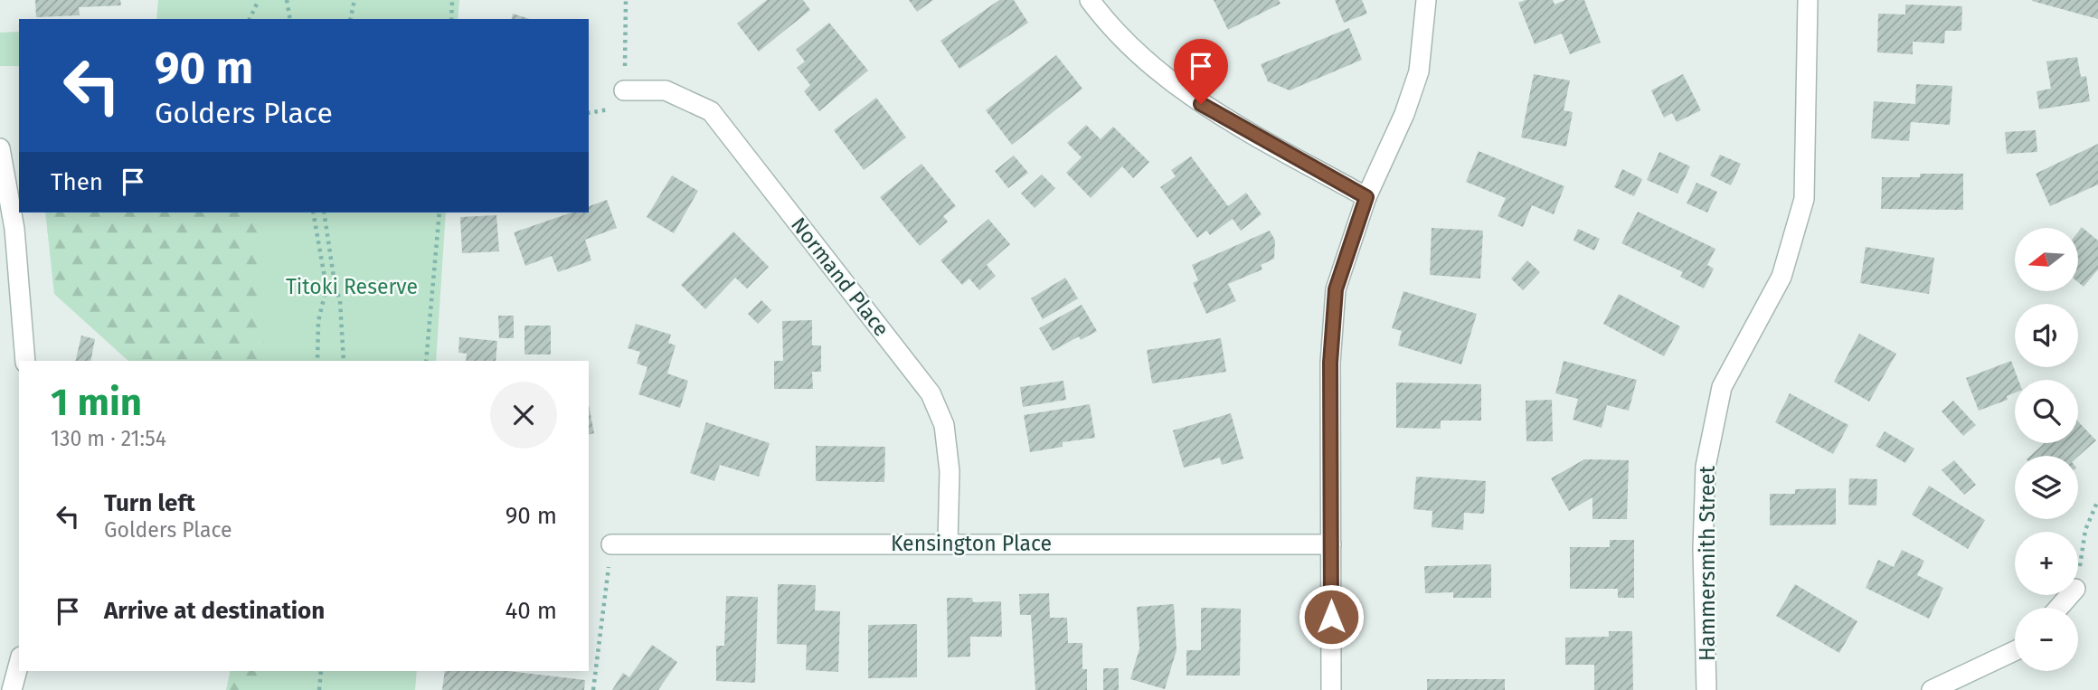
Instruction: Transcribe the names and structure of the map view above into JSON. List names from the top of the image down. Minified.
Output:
{"streets":{"street":["Normand Place","Kensington Place","Hammersmith Street"]},"crossings":[["Normand Place","Kensington Place"]],"parks":["Titoki Reserve"],"north":"left","page":{"turn":["90 m","Golders Place"],"then":"Then","map_buttons":["+","−"],"heading":["1 min","130 m · 21:54"],"list":[{"name":"Turn left","note":"Golders Place","value":"90 m"},{"name":"Arrive at destination","value":"40 m"}]}}
